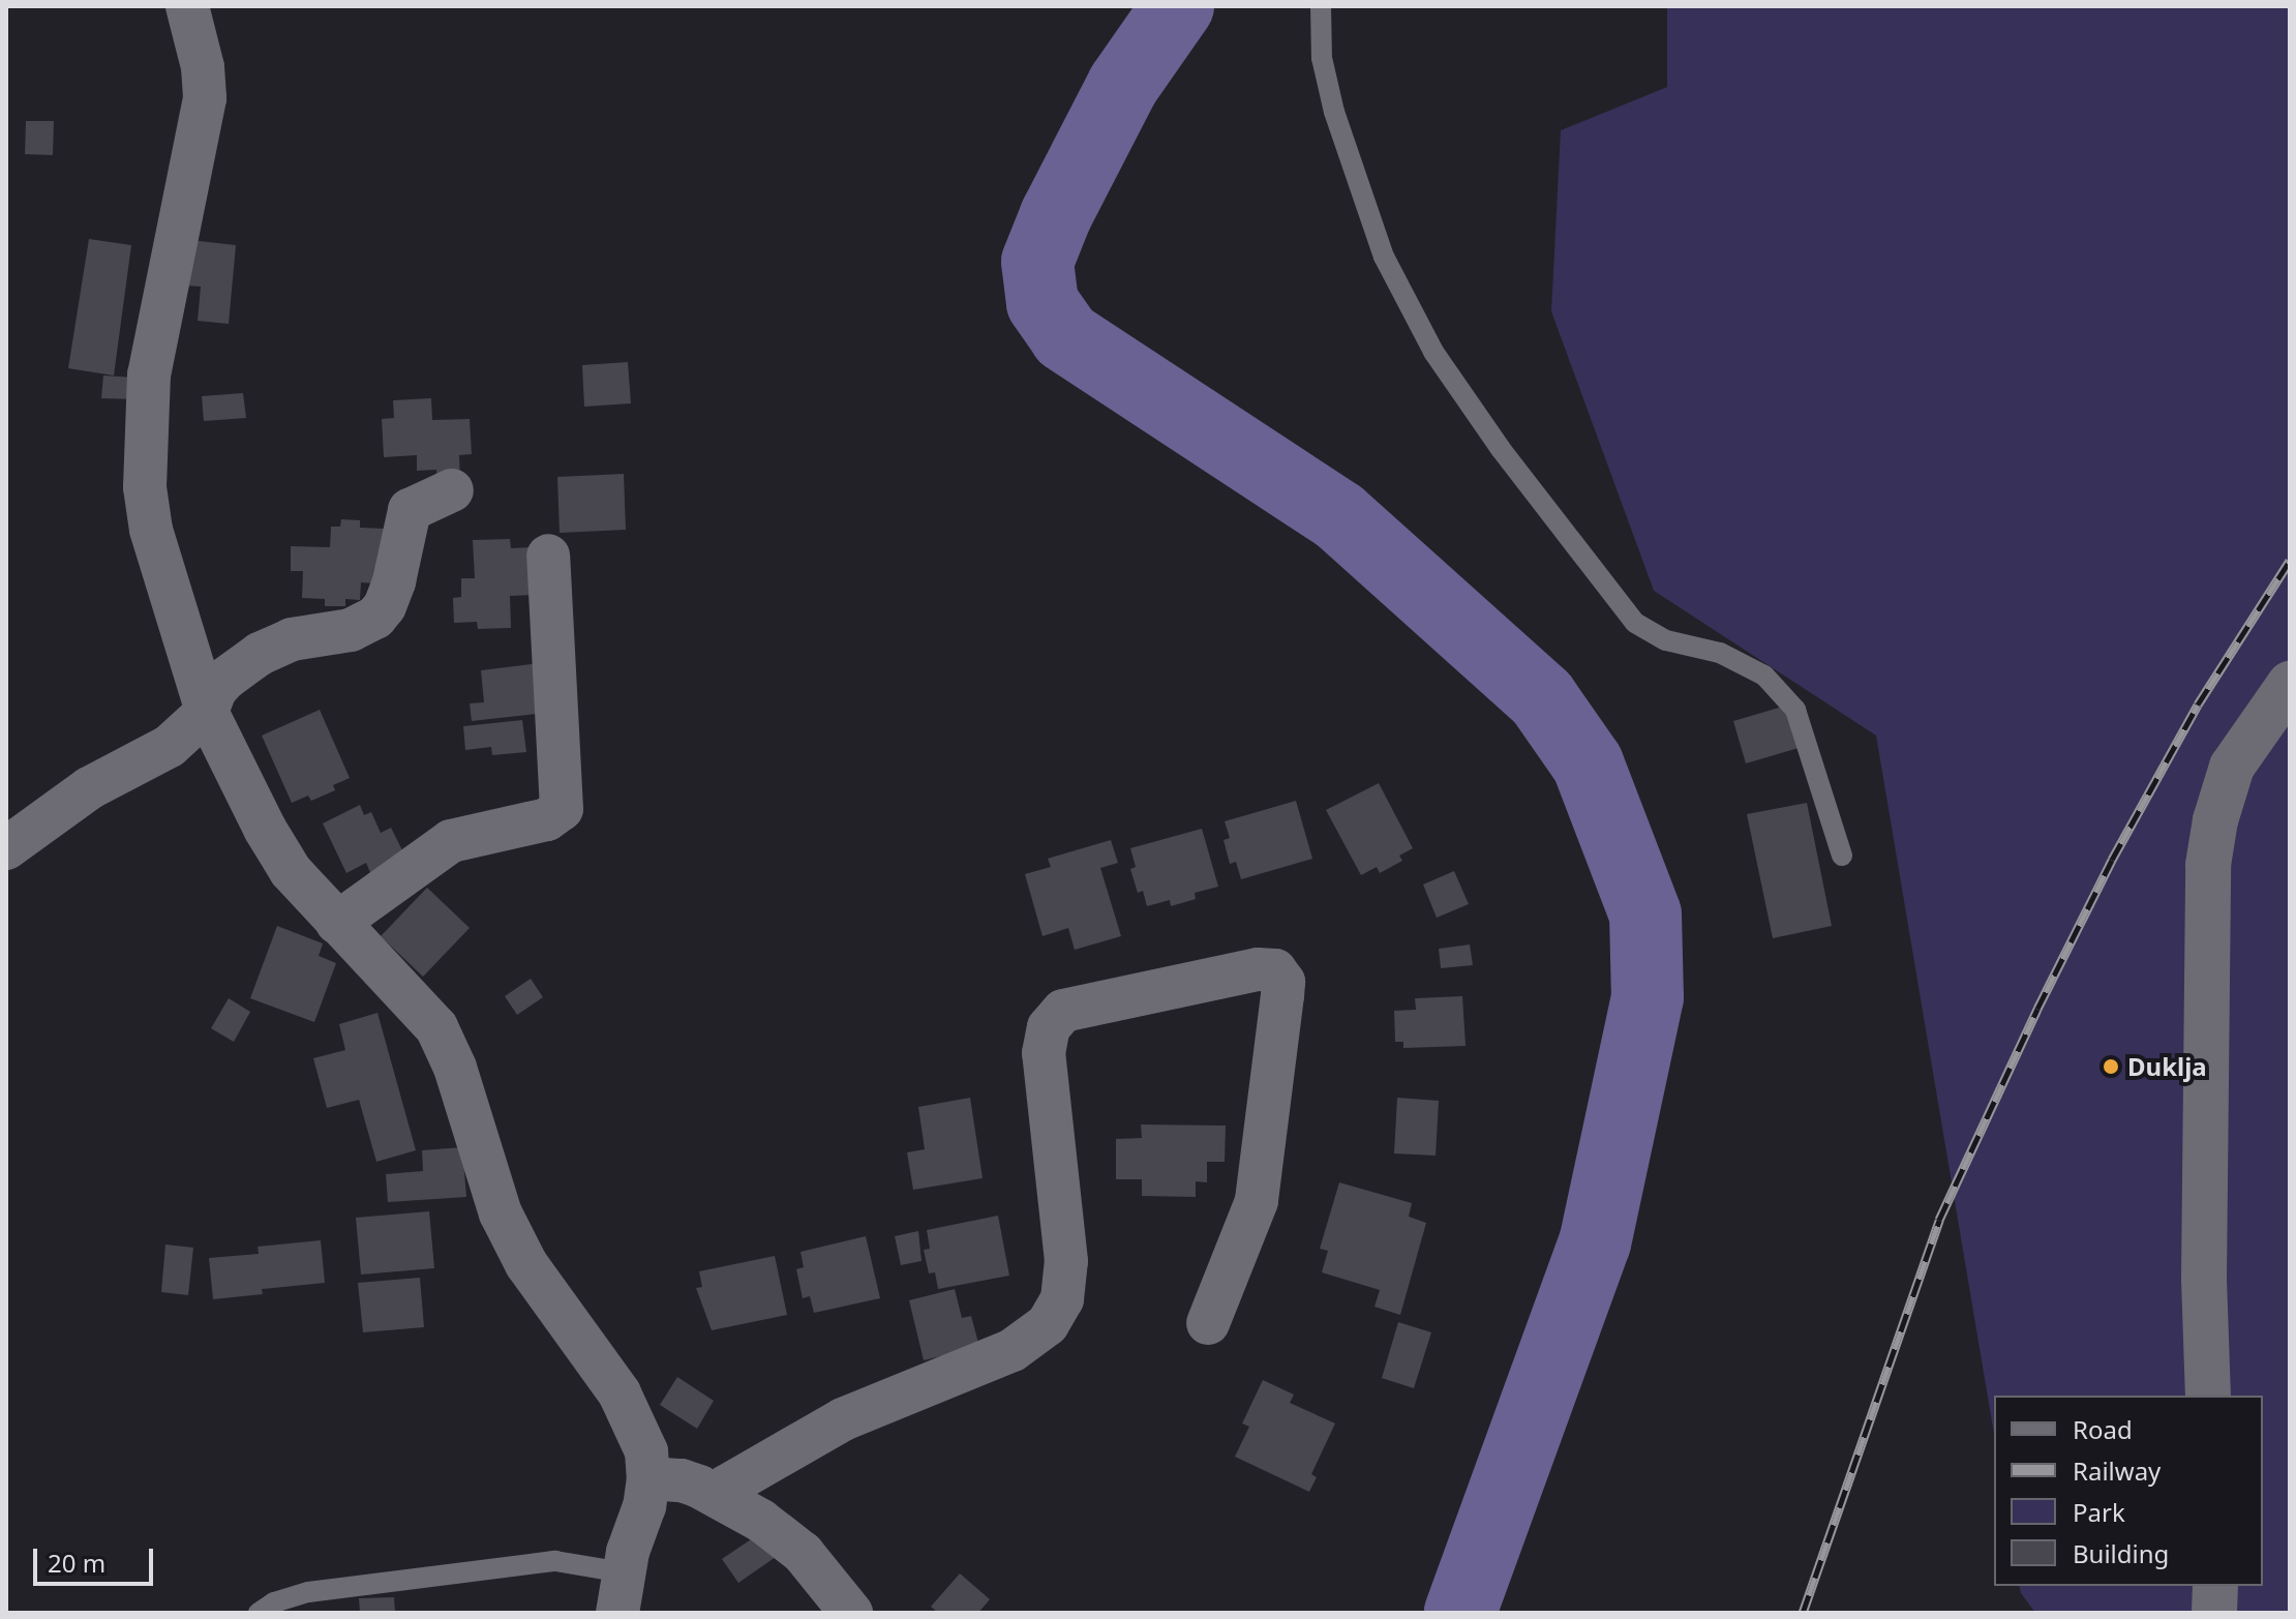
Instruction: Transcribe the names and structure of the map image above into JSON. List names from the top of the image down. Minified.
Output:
{"places":["Duklja"],"legend":["Road","Railway","Park","Building"],"scale_bar":"20 m"}
